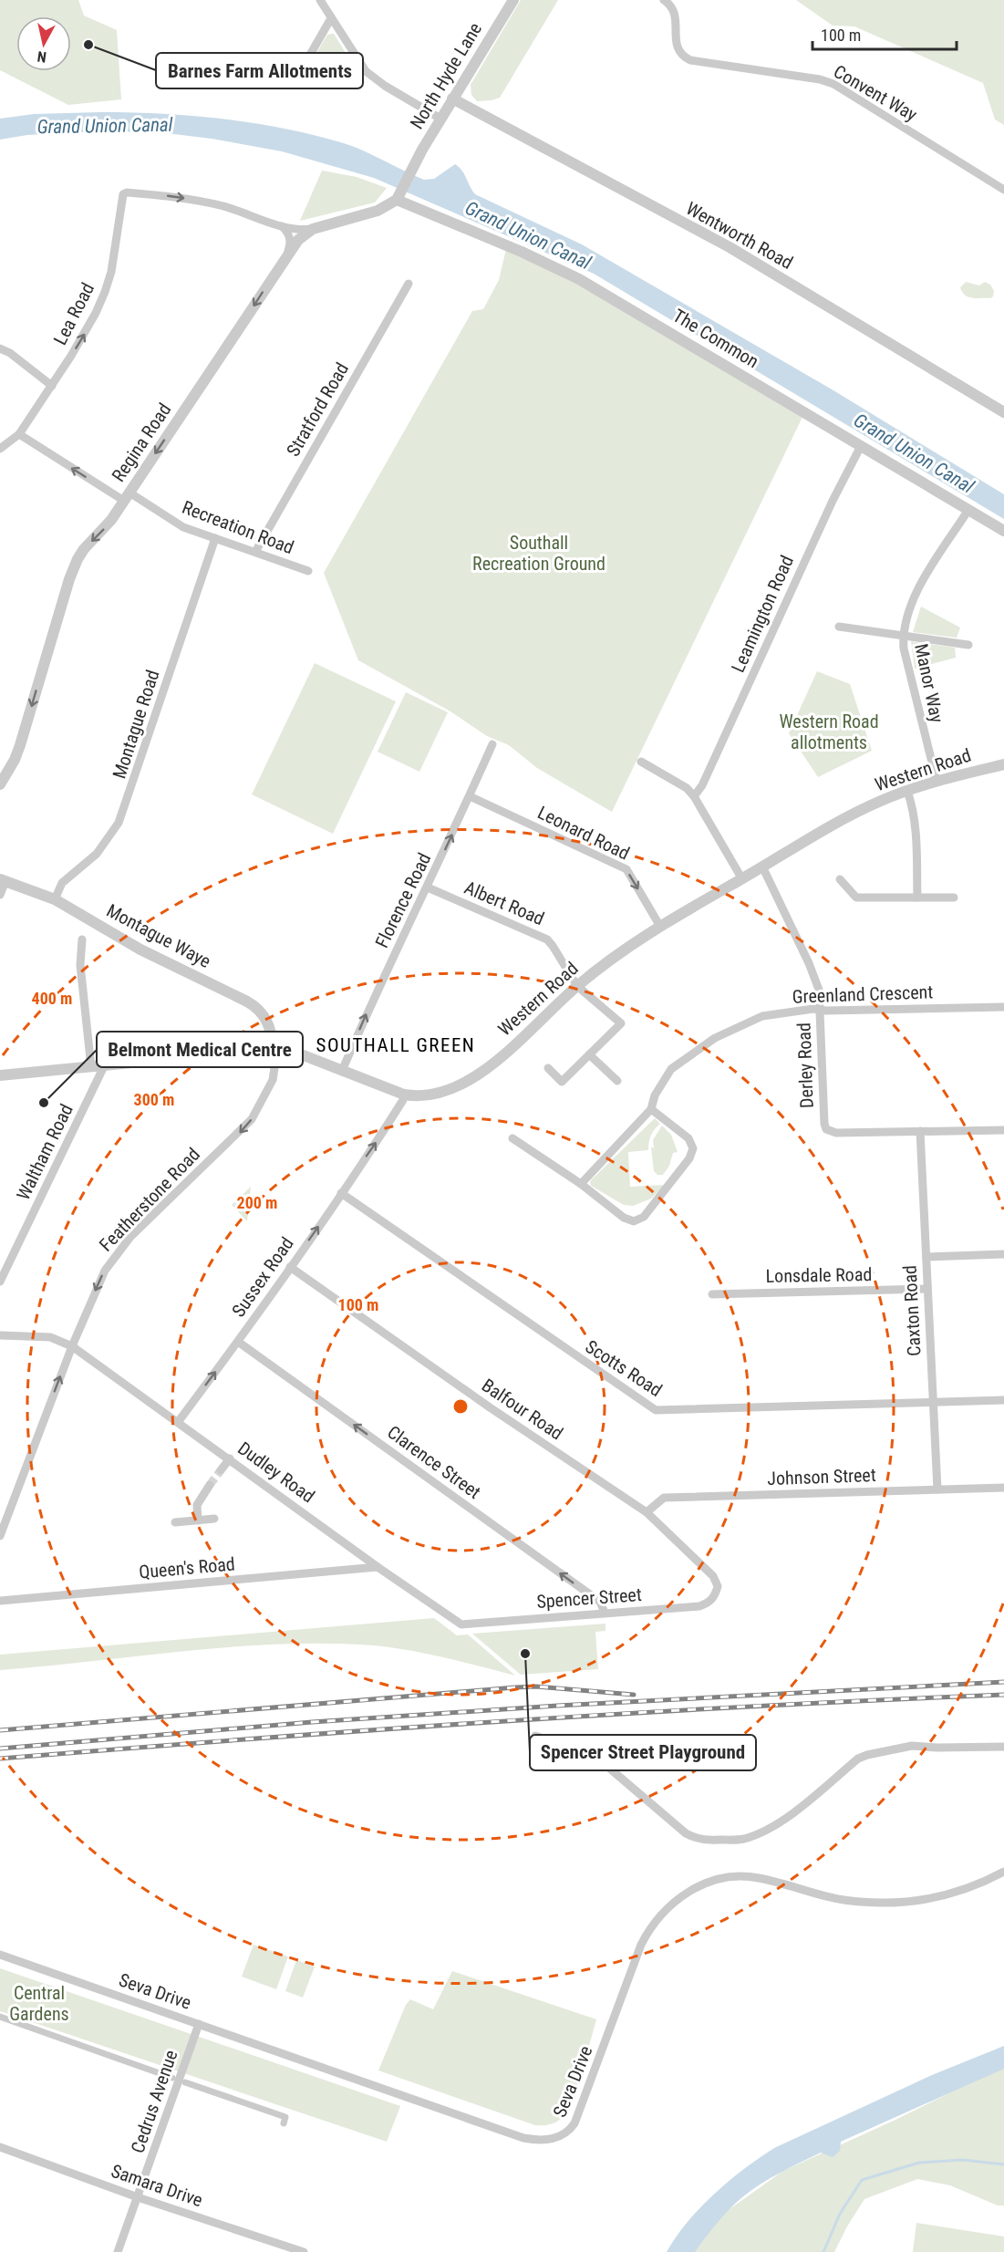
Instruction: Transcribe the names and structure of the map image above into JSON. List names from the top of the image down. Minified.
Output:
{"streets":{"street":["North Hyde Lane","Convent Way","Wentworth Road","Lea Road","The Common","Stratford Road","Regina Road","Recreation Road","Leamington Road","Manor Way","Montague Road","Western Road","Leonard Road","Florence Road","Albert Road","Montague Waye","Greenland Crescent","Derley Road","Waltham Road","Featherstone Road","Lonsdale Road","Sussex Road","Caxton Road","Scotts Road","Balfour Road","Clarence Street","Dudley Road","Johnson Street","Queen's Road","Spencer Street","Seva Drive","Cedrus Avenue","Samara Drive"]},"crossings":[["North Hyde Lane","Wentworth Road"],["North Hyde Lane","The Common"],["North Hyde Lane","Regina Road"],["Lea Road","Recreation Road"],["The Common","Regina Road"],["The Common","Leamington Road"],["The Common","Manor Way"],["Stratford Road","Recreation Road"],["Regina Road","Recreation Road"],["Recreation Road","Montague Road"],["Manor Way","Western Road"],["Montague Road","Montague Waye"],["Western Road","Leonard Road"],["Western Road","Florence Road"],["Western Road","Albert Road"],["Western Road","Montague Waye"],["Western Road","Derley Road"],["Western Road","Waltham Road"],["Western Road","Featherstone Road"],["Western Road","Sussex Road"],["Leonard Road","Florence Road"],["Florence Road","Albert Road"],["Montague Waye","Featherstone Road"],["Greenland Crescent","Derley Road"],["Derley Road","Caxton Road"],["Featherstone Road","Dudley Road"],["Lonsdale Road","Caxton Road"],["Sussex Road","Scotts Road"],["Sussex Road","Balfour Road"],["Sussex Road","Clarence Street"],["Sussex Road","Dudley Road"],["Caxton Road","Scotts Road"],["Caxton Road","Johnson Street"],["Balfour Road","Johnson Street"],["Balfour Road","Spencer Street"],["Clarence Street","Spencer Street"],["Dudley Road","Queen's Road"],["Dudley Road","Spencer Street"],["Seva Drive","Cedrus Avenue"],["Cedrus Avenue","Samara Drive"]],"one_way":["Regina Road","Recreation Road","Leonard Road","Florence Road","Sussex Road","Clarence Street"],"districts":["SOUTHALL GREEN"],"water":["Grand Union Canal"],"parks":["Southall Recreation Ground","Western Road allotments","Central Gardens"],"places":["Barnes Farm Allotments","Belmont Medical Centre","Spencer Street Playground"],"scale_bar":"100 m","north":"bottom","rings":["400 m","300 m","200 m","100 m"]}
